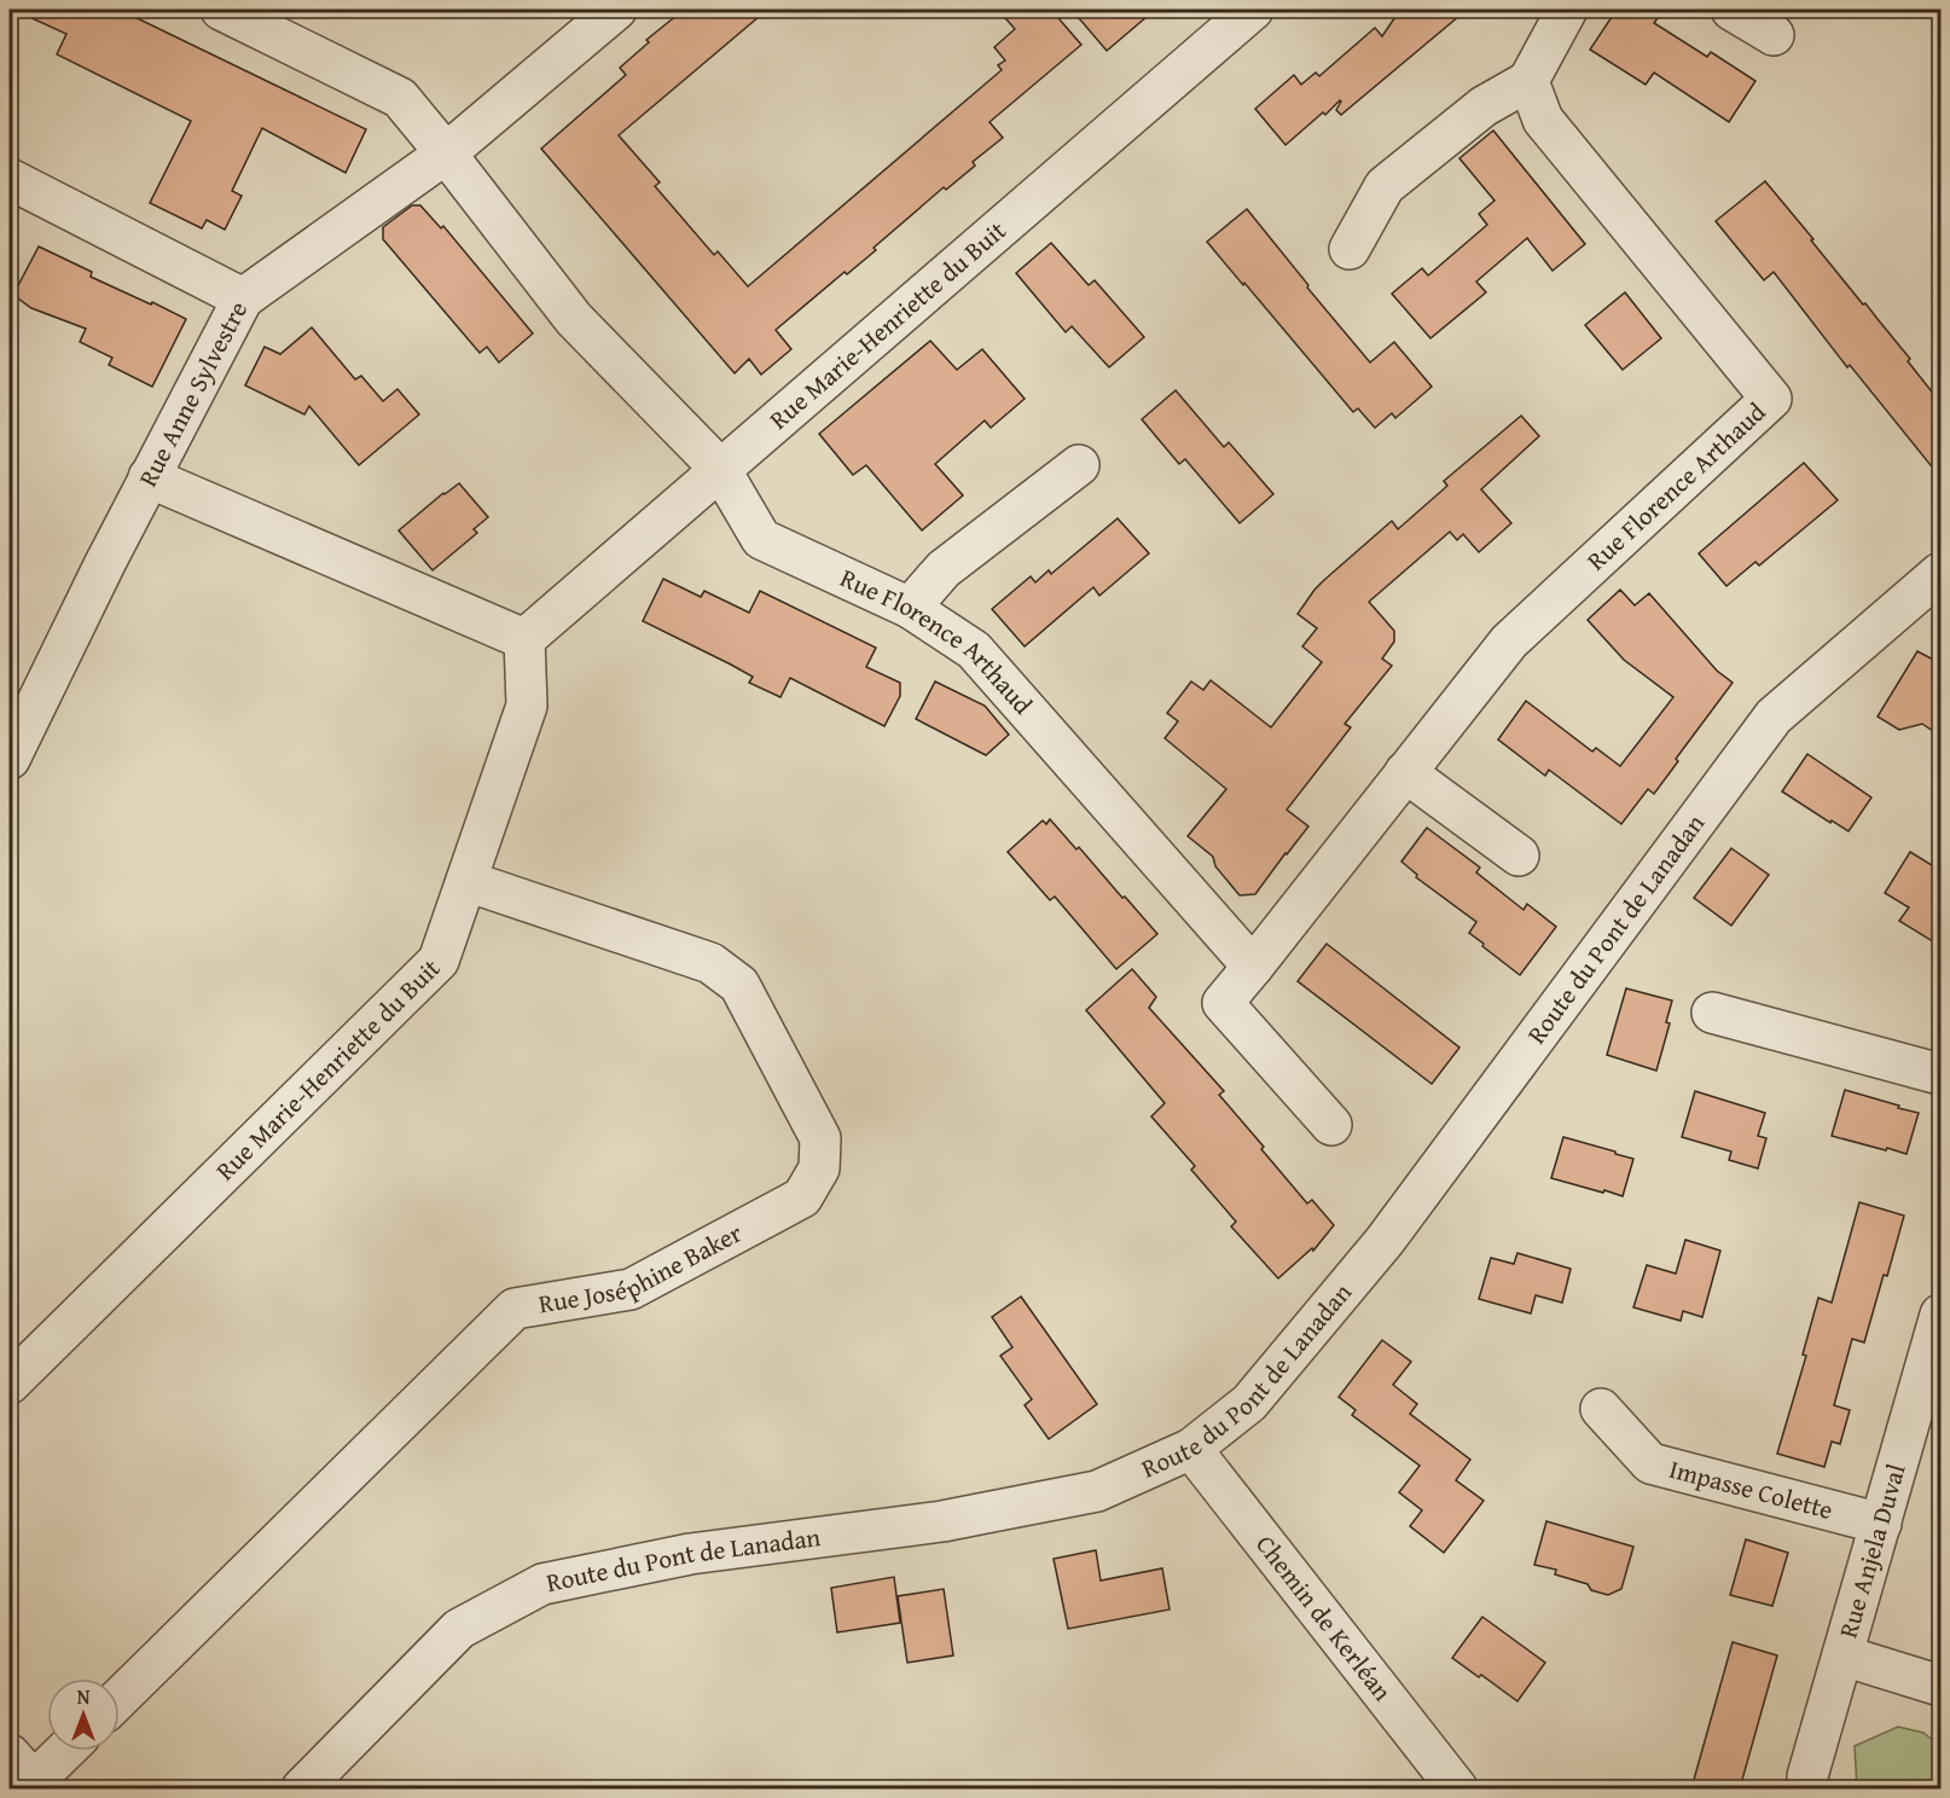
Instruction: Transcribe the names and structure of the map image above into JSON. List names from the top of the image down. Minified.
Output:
{"streets":{"street":["Rue Marie-Henriette du Buit","Rue Anne Sylvestre","Rue Florence Arthaud","Route du Pont de Lanadan","Rue Joséphine Baker","Impasse Colette","Rue Anjela Duval","Chemin de Kerléan"]},"crossings":[["Rue Marie-Henriette du Buit","Rue Florence Arthaud"],["Rue Marie-Henriette du Buit","Rue Joséphine Baker"],["Rue Anne Sylvestre","Rue Florence Arthaud"],["Route du Pont de Lanadan","Chemin de Kerléan"],["Impasse Colette","Rue Anjela Duval"]],"north":"top"}
